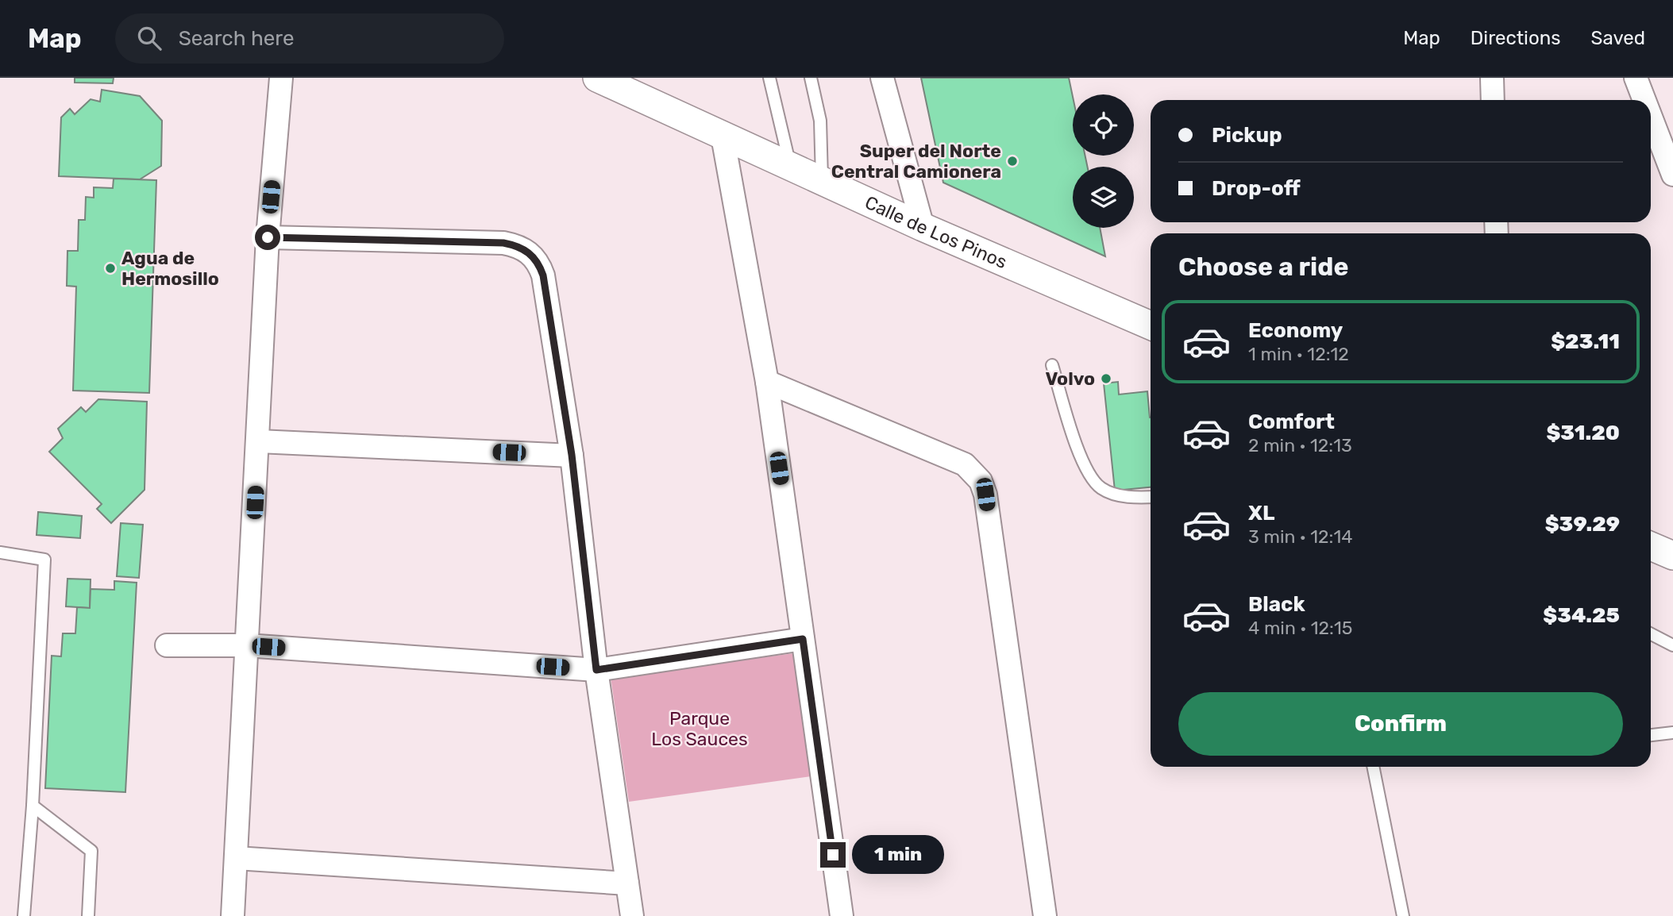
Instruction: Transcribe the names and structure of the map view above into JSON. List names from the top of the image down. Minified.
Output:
{"streets":{"street":["Calle de Los Pinos"]},"parks":["Parque Los Sauces"],"places":["Super del Norte Central Camionera","Agua de Hermosillo","Volvo"],"page":{"header":"Map","search":"Search here","nav":["Map","Directions","Saved"],"banner":["Pickup","Drop-off"],"heading":"Choose a ride","list":[{"name":"Economy","note":"1 min · 12:12","value":"$23.11"},{"name":"Comfort","note":"2 min · 12:13","value":"$31.20"},{"name":"XL","note":"3 min · 12:14","value":"$39.29"},{"name":"Black","note":"4 min · 12:15","value":"$34.25"}],"buttons":"Confirm","bubble":"1 min"}}
